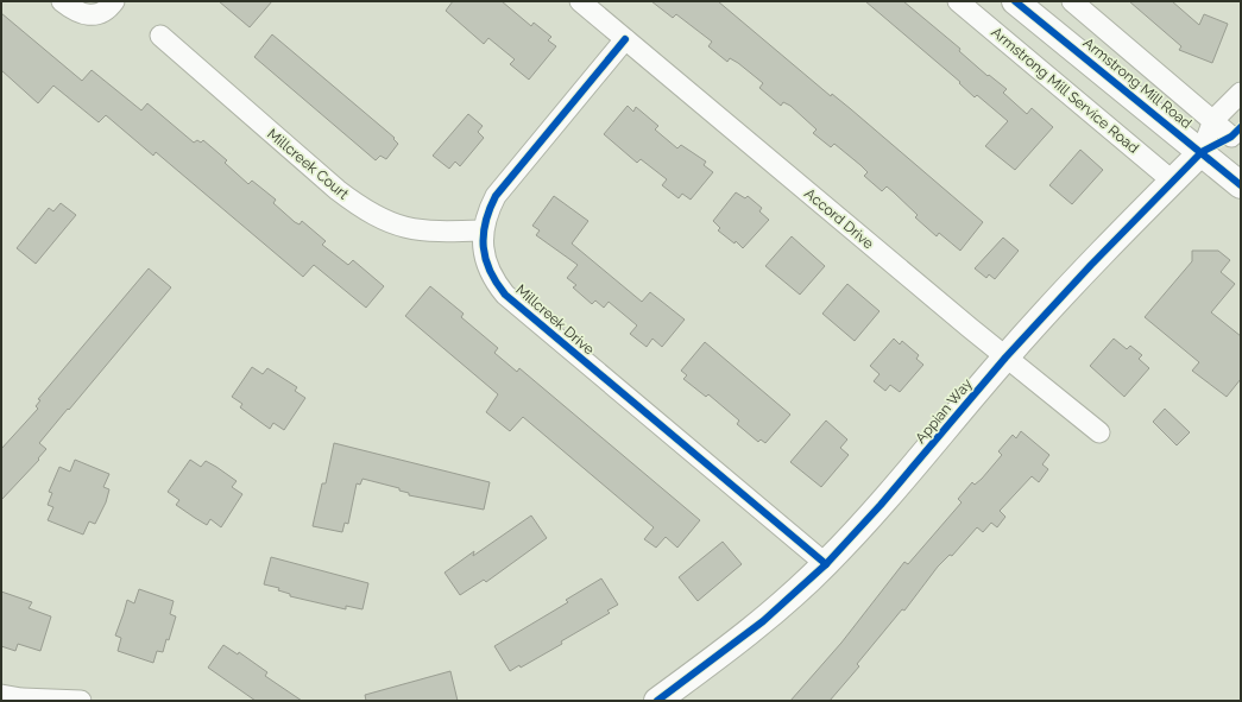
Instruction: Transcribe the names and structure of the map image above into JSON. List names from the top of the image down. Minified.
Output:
{"streets":{"street":["Armstrong Mill Road","Armstrong Mill Service Road","Millcreek Court","Accord Drive","Millcreek Drive","Appian Way"]},"crossings":[["Armstrong Mill Road","Appian Way"],["Armstrong Mill Service Road","Appian Way"],["Millcreek Court","Millcreek Drive"],["Accord Drive","Millcreek Drive"],["Accord Drive","Appian Way"],["Millcreek Drive","Appian Way"]]}
